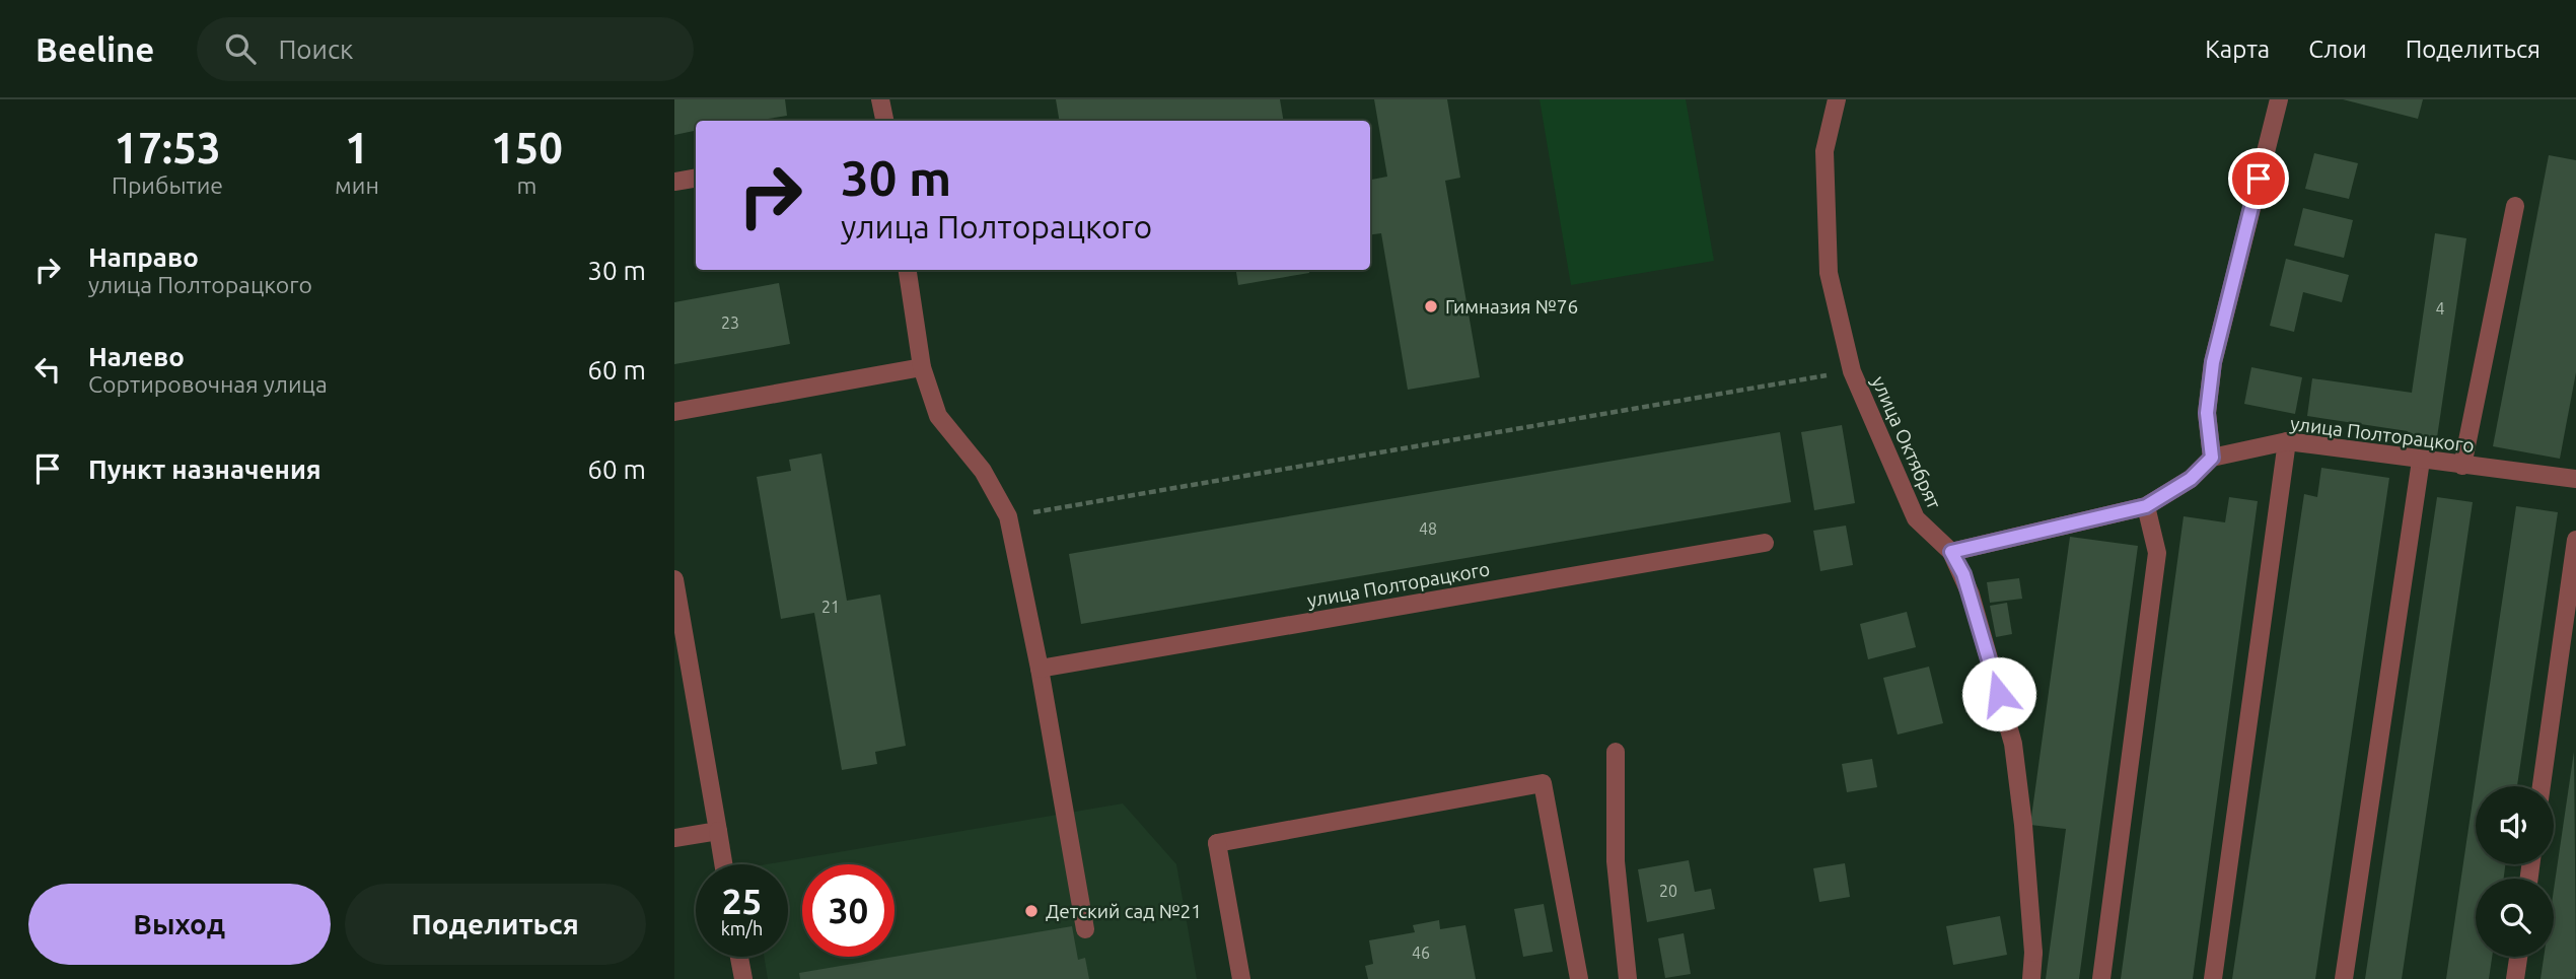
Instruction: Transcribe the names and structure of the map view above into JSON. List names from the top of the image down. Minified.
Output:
{"streets":{"street":["улица Полторацкого","улица Октябрят"]},"places":["Гимназия №76","Детский сад №21"],"house_numbers":["4","23","48","21","20","46"],"page":{"header":"Beeline","search":"Поиск","nav":["Карта","Слои","Поделиться"],"eta":["17:53","Прибытие","1","мин","150","m"],"turn":["30 m","улица Полторацкого"],"list":[{"name":"Направо","note":"улица Полторацкого","value":"30 m"},{"name":"Налево","note":"Сортировочная улица","value":"60 m"},{"name":"Пункт назначения","value":"60 m"}],"speed":"25 km/h","limit":"30","buttons":["Выход","Поделиться"]}}
